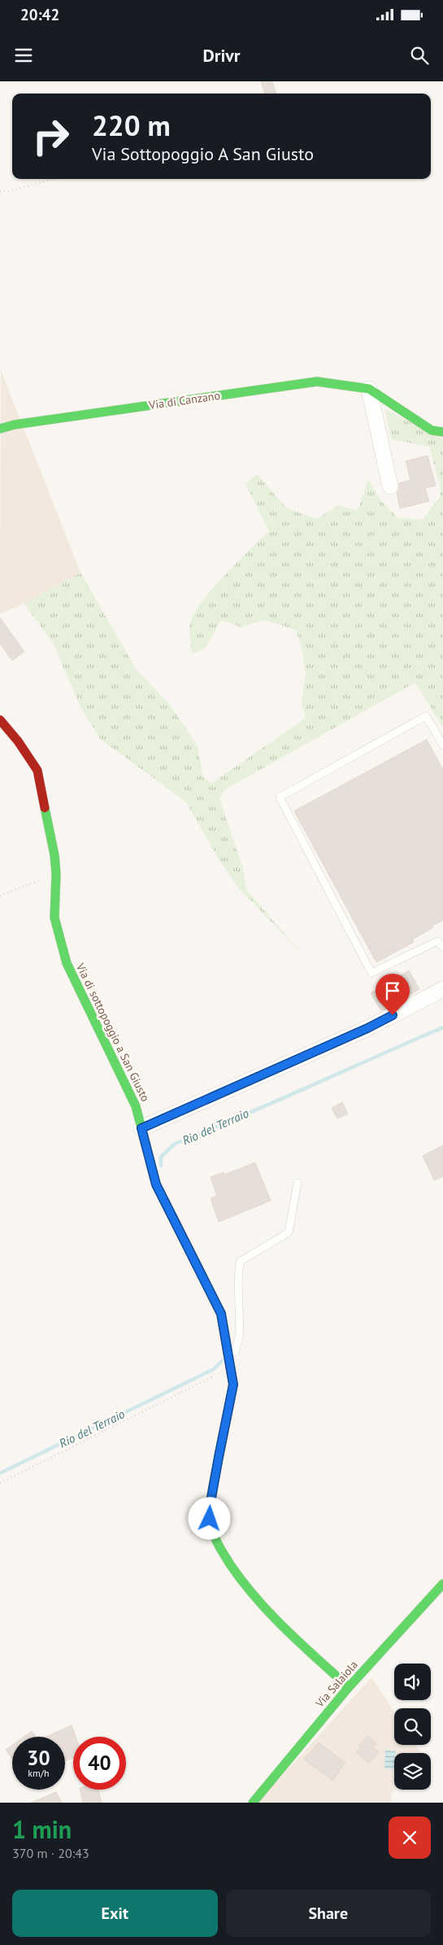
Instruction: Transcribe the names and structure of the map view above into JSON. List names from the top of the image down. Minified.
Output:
{"streets":{"street":["Via di Canzano","Via di sottopoggio a San Giusto","Via Salaiola"]},"crossings":[["Via di sottopoggio a San Giusto","Via Salaiola"]],"water":["Rio del Terraio"],"page":{"status":"20:42","header":"Drivr","turn":["220 m","Via Sottopoggio A San Giusto"],"speed":"30 km/h","limit":"40","heading":["1 min","370 m · 20:43"],"buttons":["Exit","Share"]}}
